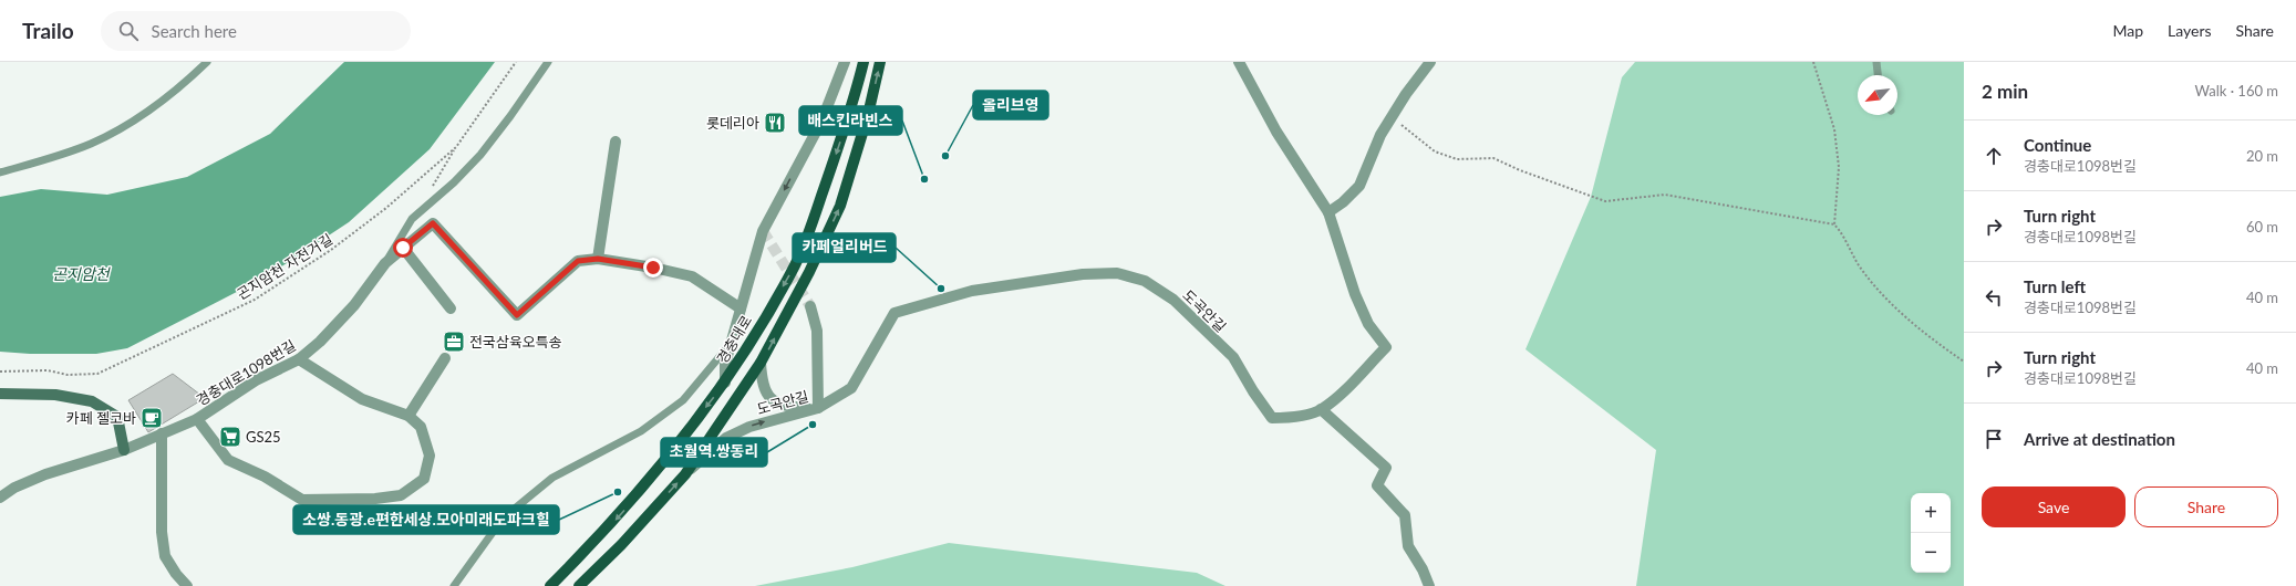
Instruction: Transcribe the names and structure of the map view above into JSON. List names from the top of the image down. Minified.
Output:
{"streets":{"main road":["경충대로"],"street":["도곡안길","경충대로1098번길"],"path":["곤지암천 자전거길"]},"water":["곤지암천"],"places":{"restaurant":["롯데리아"],"other":["올리브영","배스킨라빈스","카페얼리버드","초월역.쌍동리","소쌍.동광.e편한세상.모아미래도파크힐"],"office":["전국삼육오특송"],"cafe":["카페 젤코바"],"supermarket":["GS25"]},"north":"bottom left","page":{"header":"Trailo","search":"Search here","nav":["Map","Layers","Share"],"heading":["2 min","Walk · 160 m"],"list":[["Continue","경충대로1098번길","20 m"],["Turn right","경충대로1098번길","60 m"],["Turn left","경충대로1098번길","40 m"],["Turn right","경충대로1098번길","40 m"],"Arrive at destination"],"buttons":["Save","Share"],"map_buttons":["+","−"]}}
